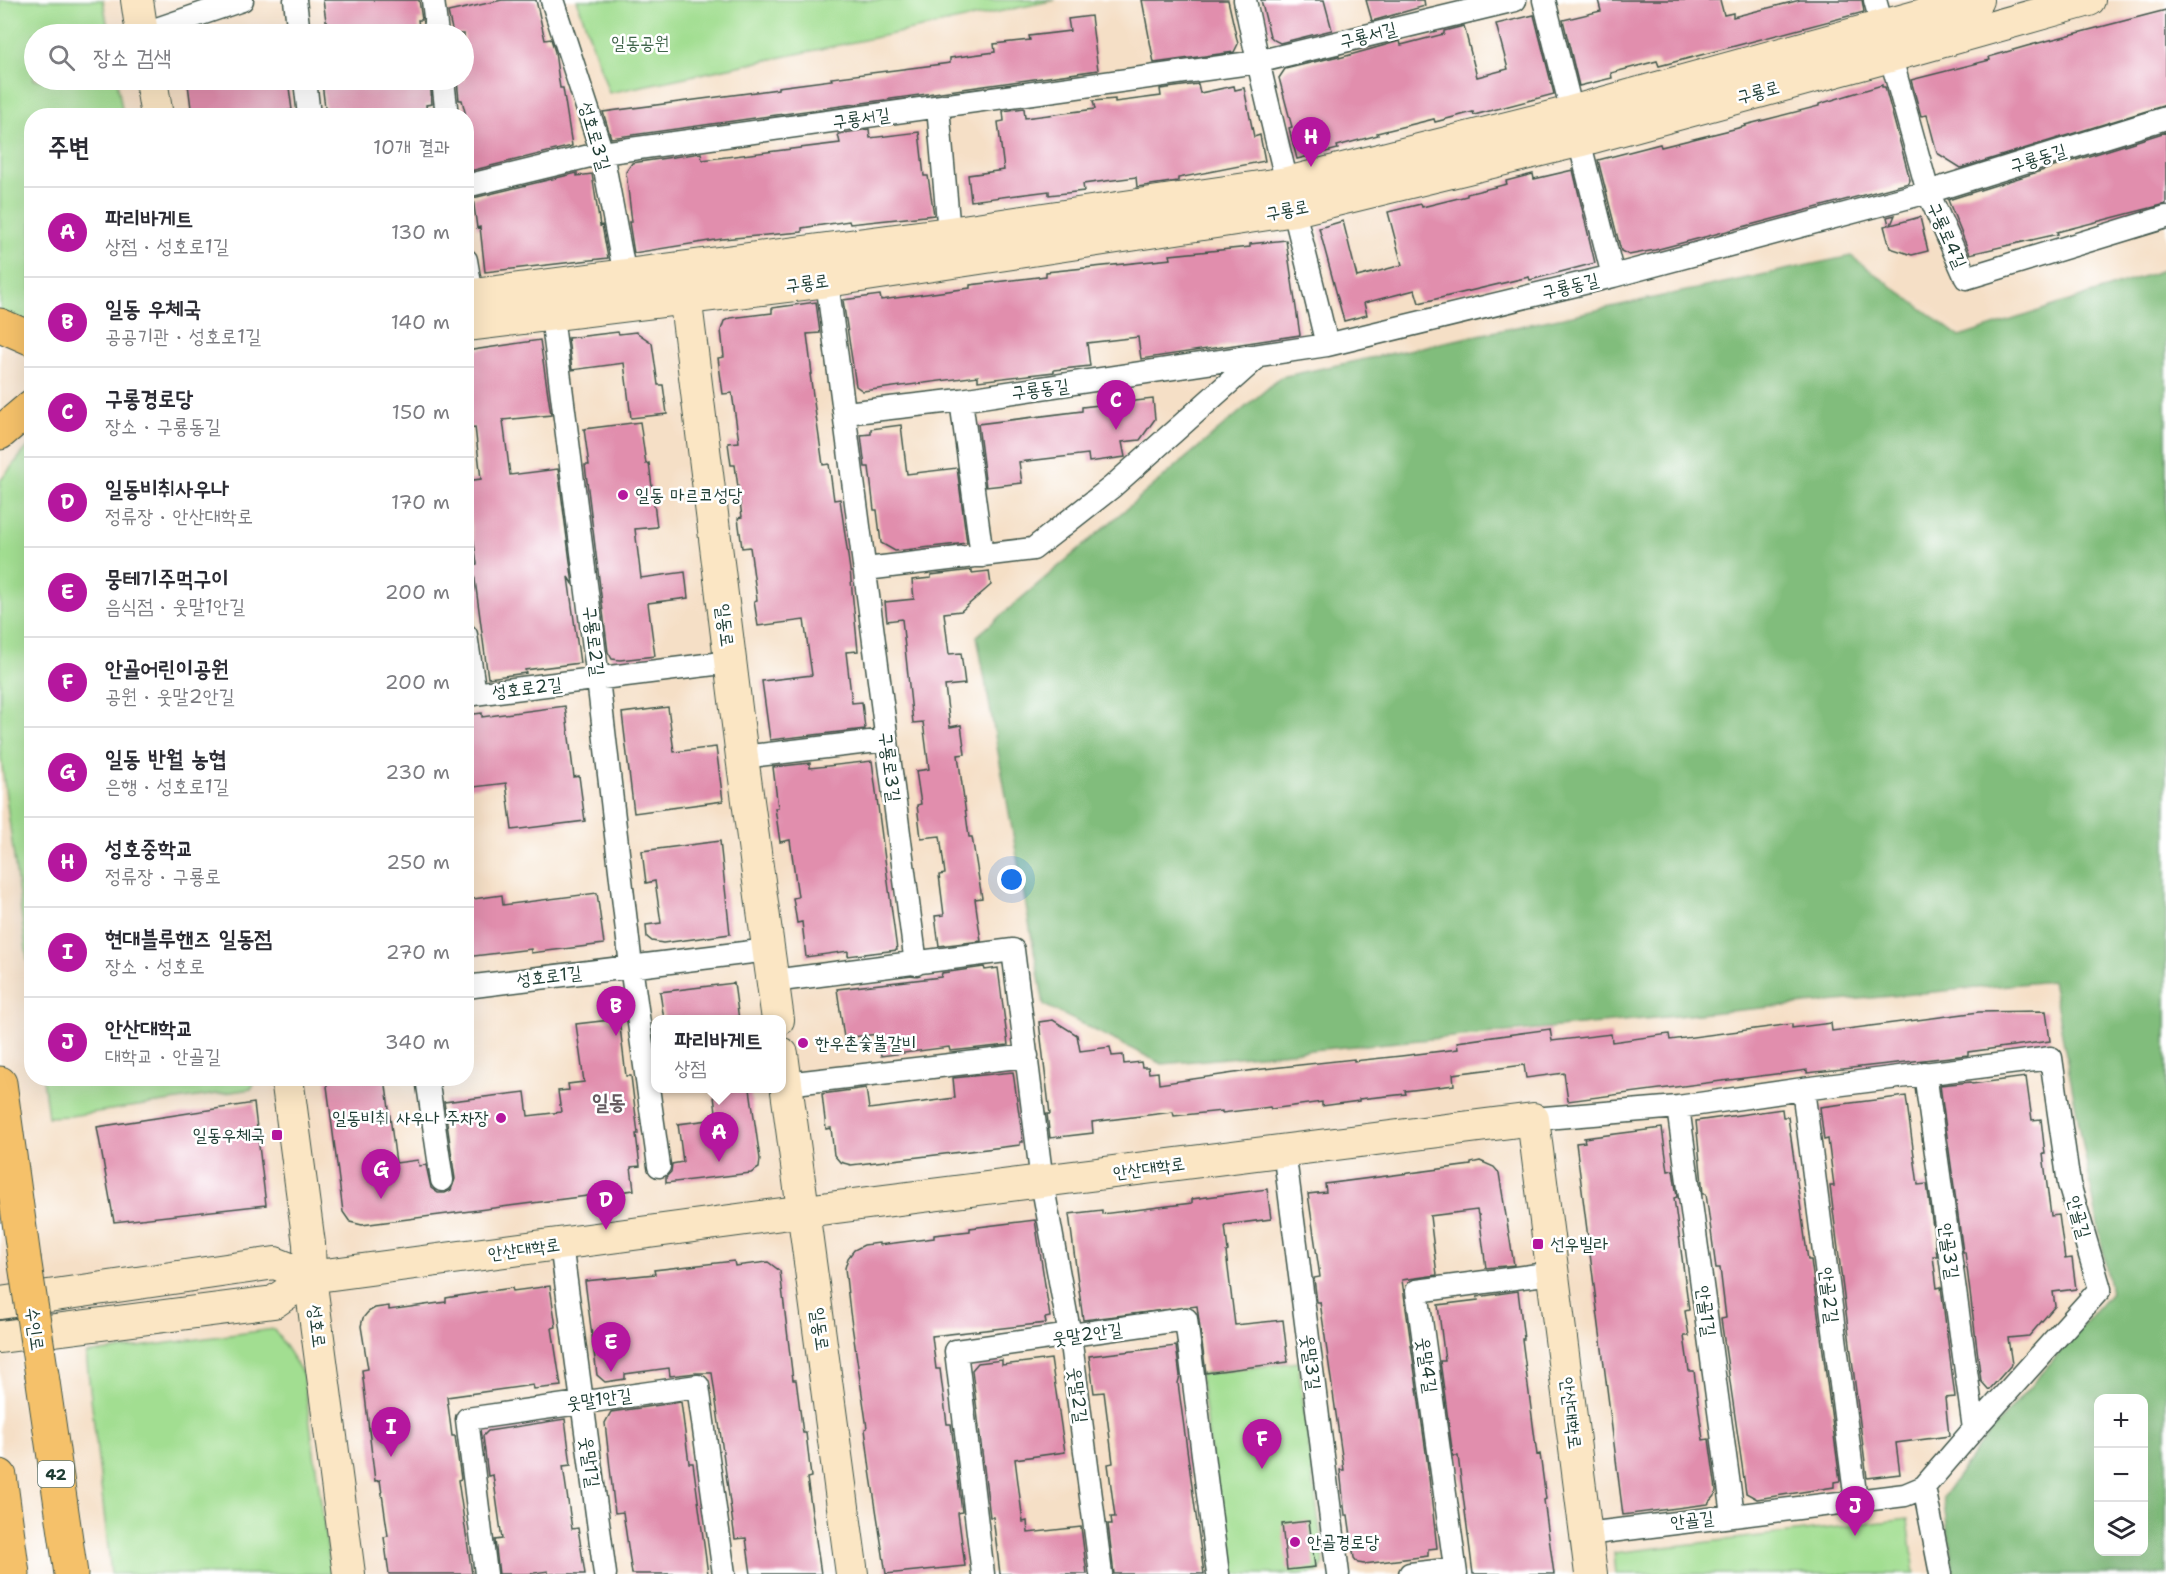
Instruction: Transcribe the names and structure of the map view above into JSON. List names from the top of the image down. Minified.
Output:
{"streets":{"highway":["수인로","42"],"street":["구룡서길","구룡로","성호로3길","구룡동길","구룡로4길","일동로","구룡로2길","성호로2길","구룡로3길","성호로1길","안산대학로","안골길","안골3길","안골2길","안골1길","성호로","웃말2안길","웃말3길","웃말4길","웃말2길","웃말1안길","웃말1길"]},"crossings":[["구룡서길","성호로3길"],["구룡로","성호로3길"],["구룡로","구룡로4길"],["구룡로","일동로"],["구룡로","구룡로2길"],["구룡로","구룡로3길"],["구룡동길","구룡로4길"],["구룡동길","구룡로3길"],["일동로","성호로2길"],["일동로","성호로1길"],["일동로","안산대학로"],["일동로","웃말2길"],["구룡로2길","성호로2길"],["구룡로2길","성호로1길"],["구룡로3길","웃말2길"],["안산대학로","안골길"],["안산대학로","성호로"],["안산대학로","웃말3길"],["안산대학로","웃말4길"],["안산대학로","웃말2길"],["안산대학로","웃말1길"],["안골길","안골3길"],["안골길","안골2길"],["안골길","안골1길"],["웃말2안길","웃말2길"],["웃말1안길","웃말1길"]],"districts":["일동"],"parks":["일동공원"],"places":{"other":["일동 마르코성당","한우촌숯불갈비","일동비취 사우나 주차장","안골경로당"],"transit":["일동우체국","선우빌라"]},"page":{"search":"장소 검색","heading":["주변","10개 결과"],"pins":["H","C","B","A","G","D","E","I","F","J"],"list":[{"mark":"A","name":"파리바게트","note":"상점 · 성호로1길","value":"130 m"},{"mark":"B","name":"일동 우체국","note":"공공기관 · 성호로1길","value":"140 m"},{"mark":"C","name":"구롱경로당","note":"장소 · 구룡동길","value":"150 m"},{"mark":"D","name":"일동비취사우나","note":"정류장 · 안산대학로","value":"170 m"},{"mark":"E","name":"뭉테기주먹구이","note":"음식점 · 웃말1안길","value":"200 m"},{"mark":"F","name":"안골어린이공원","note":"공원 · 웃말2안길","value":"200 m"},{"mark":"G","name":"일동 반월 농협","note":"은행 · 성호로1길","value":"230 m"},{"mark":"H","name":"성호중학교","note":"정류장 · 구룡로","value":"250 m"},{"mark":"I","name":"현대블루핸즈 일동점","note":"장소 · 성호로","value":"270 m"},{"mark":"J","name":"안산대학교","note":"대학교 · 안골길","value":"340 m"}],"popup":["파리바게트","상점"],"map_buttons":["+","−"]}}
